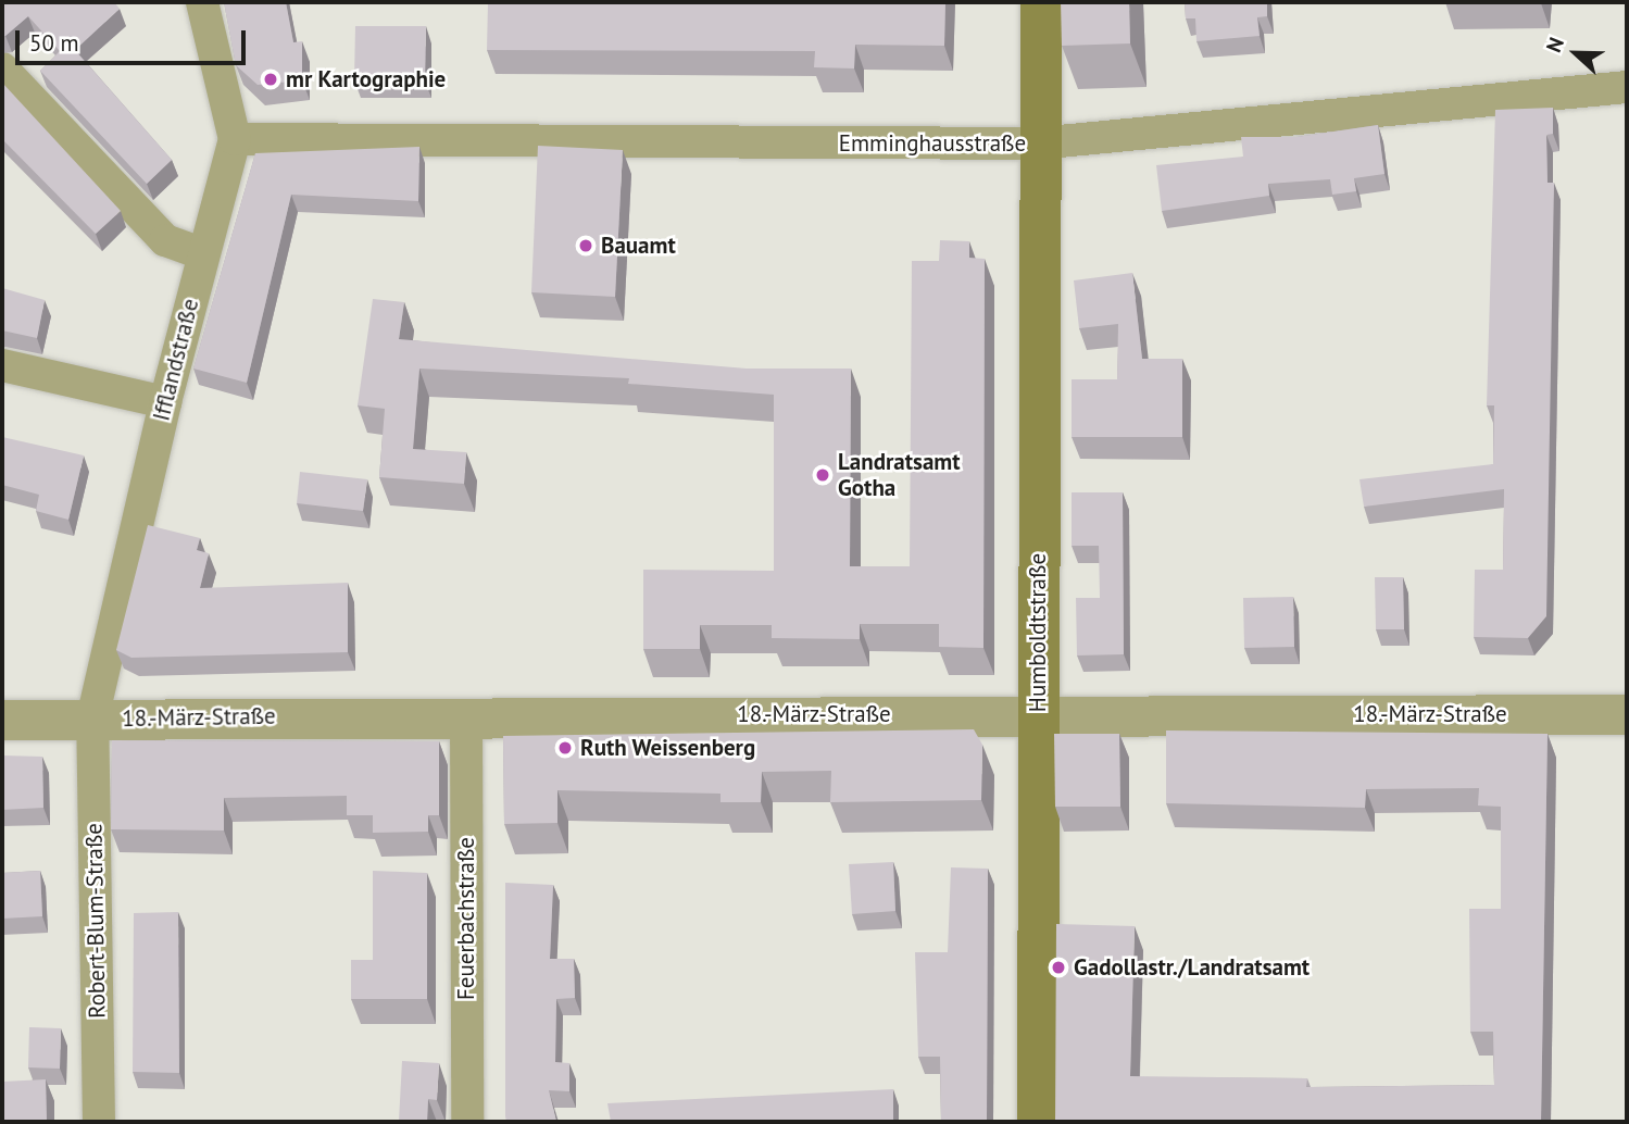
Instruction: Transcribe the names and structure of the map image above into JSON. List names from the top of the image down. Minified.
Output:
{"streets":{"main road":["Humboldtstraße"],"street":["Emminghausstraße","Ifflandstraße","18.-März-Straße","Feuerbachstraße","Robert-Blum-Straße"]},"crossings":[["Emminghausstraße","Ifflandstraße"],["Emminghausstraße","Humboldtstraße"],["Ifflandstraße","18.-März-Straße"],["Ifflandstraße","Robert-Blum-Straße"],["Humboldtstraße","18.-März-Straße"],["18.-März-Straße","Feuerbachstraße"],["18.-März-Straße","Robert-Blum-Straße"]],"places":["mr Kartographie","Bauamt","Landratsamt Gotha","Ruth Weissenberg","Gadollastr./Landratsamt"],"scale_bar":"50 m","north":"left"}
